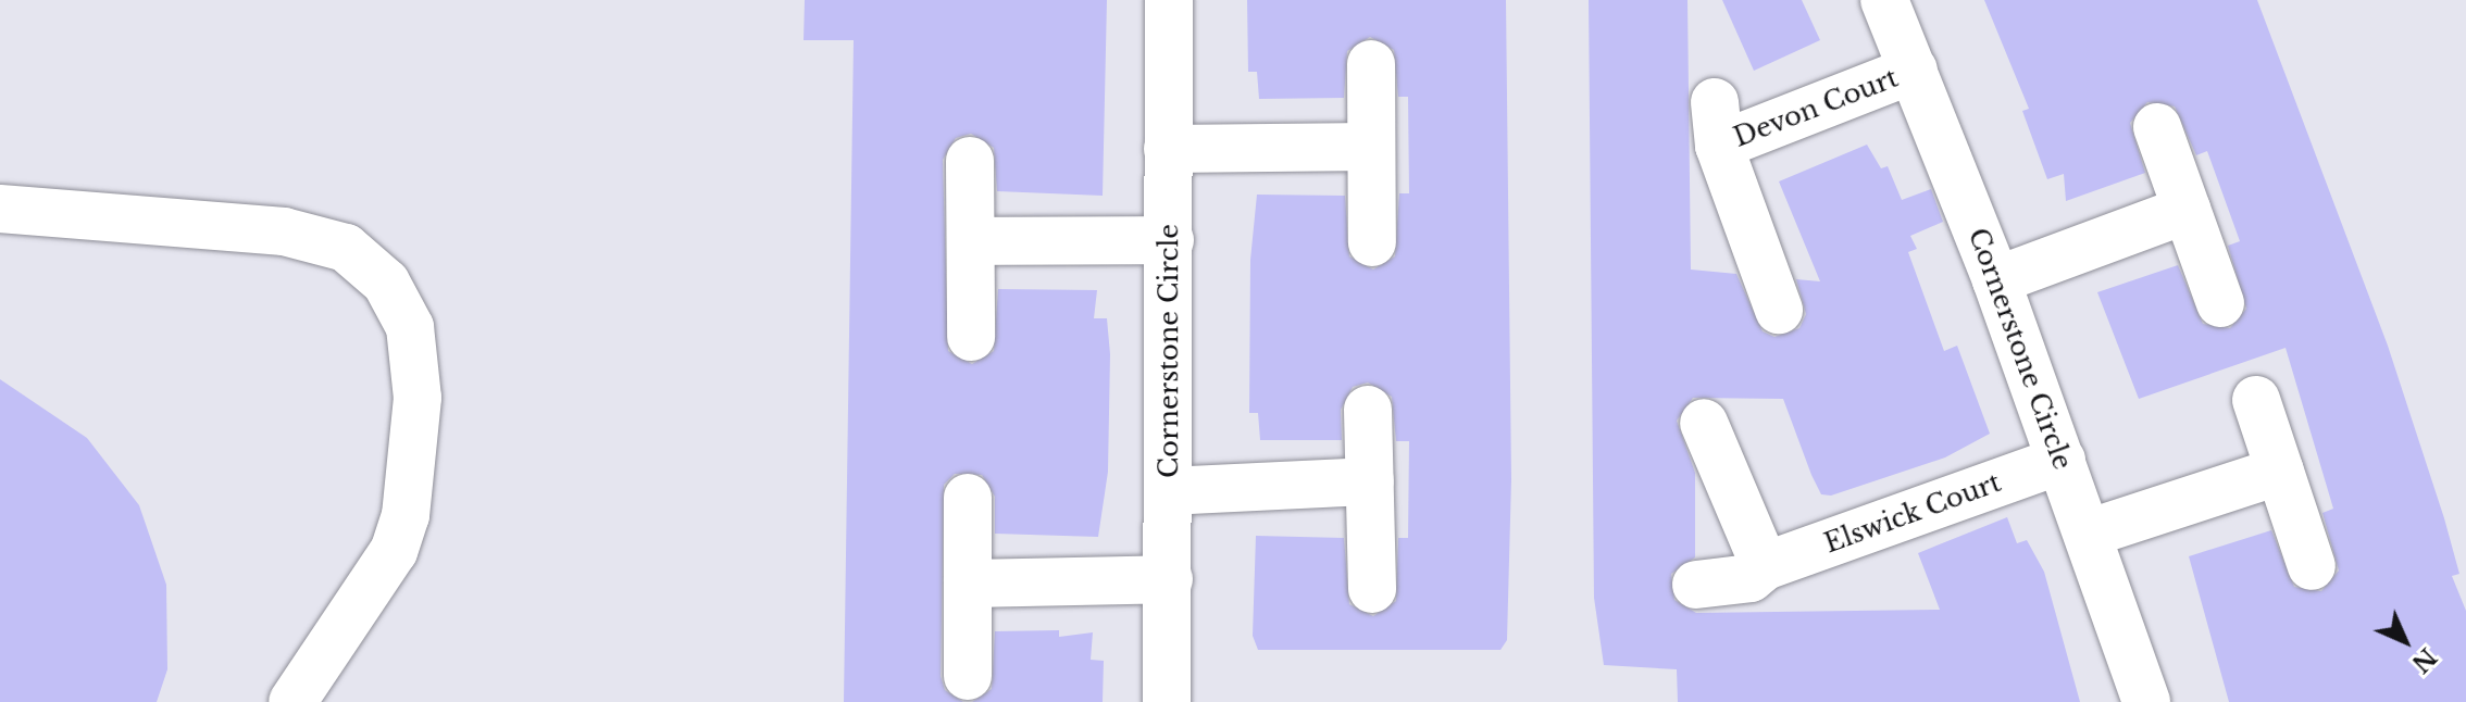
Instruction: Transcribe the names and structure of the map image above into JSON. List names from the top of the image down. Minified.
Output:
{"streets":{"street":["Devon Court","Cornerstone Circle","Elswick Court"]},"crossings":[["Devon Court","Cornerstone Circle"],["Cornerstone Circle","Elswick Court"]],"north":"bottom right"}
